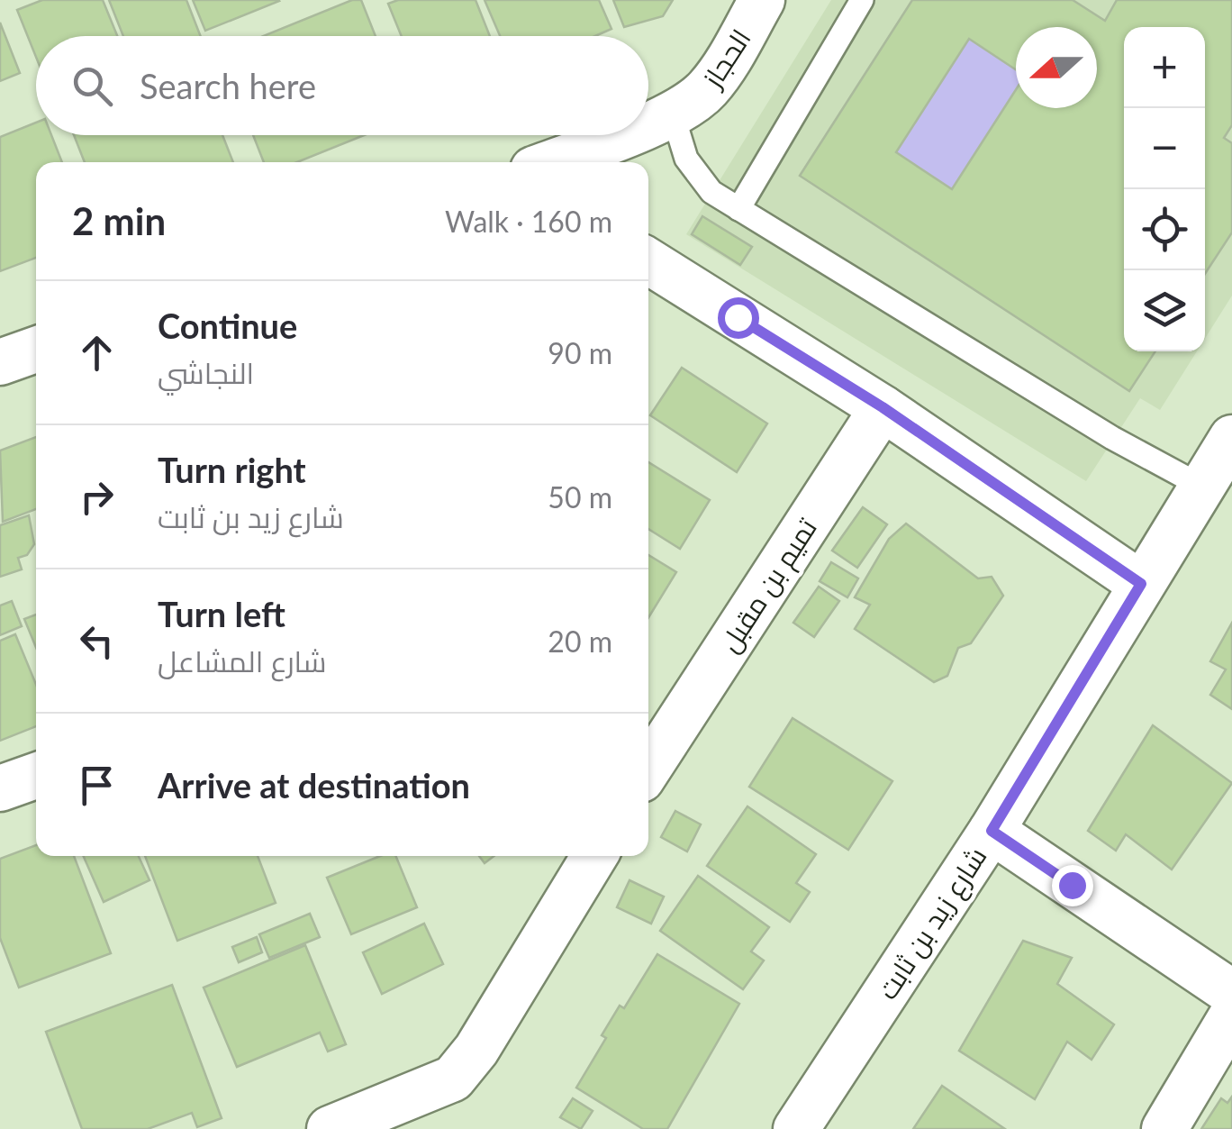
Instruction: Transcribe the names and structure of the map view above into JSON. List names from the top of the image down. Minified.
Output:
{"streets":{"street":["الحجاز","تميم بن مقبل","شارع زيد بن ثابت"]},"north":"left","page":{"map_buttons":["+","−"],"search":"Search here","heading":["2 min","Walk · 160 m"],"list":[["Continue","النجاشي","90 m"],["Turn right","شارع زيد بن ثابت","50 m"],["Turn left","شارع المشاعل","20 m"],"Arrive at destination"]}}
